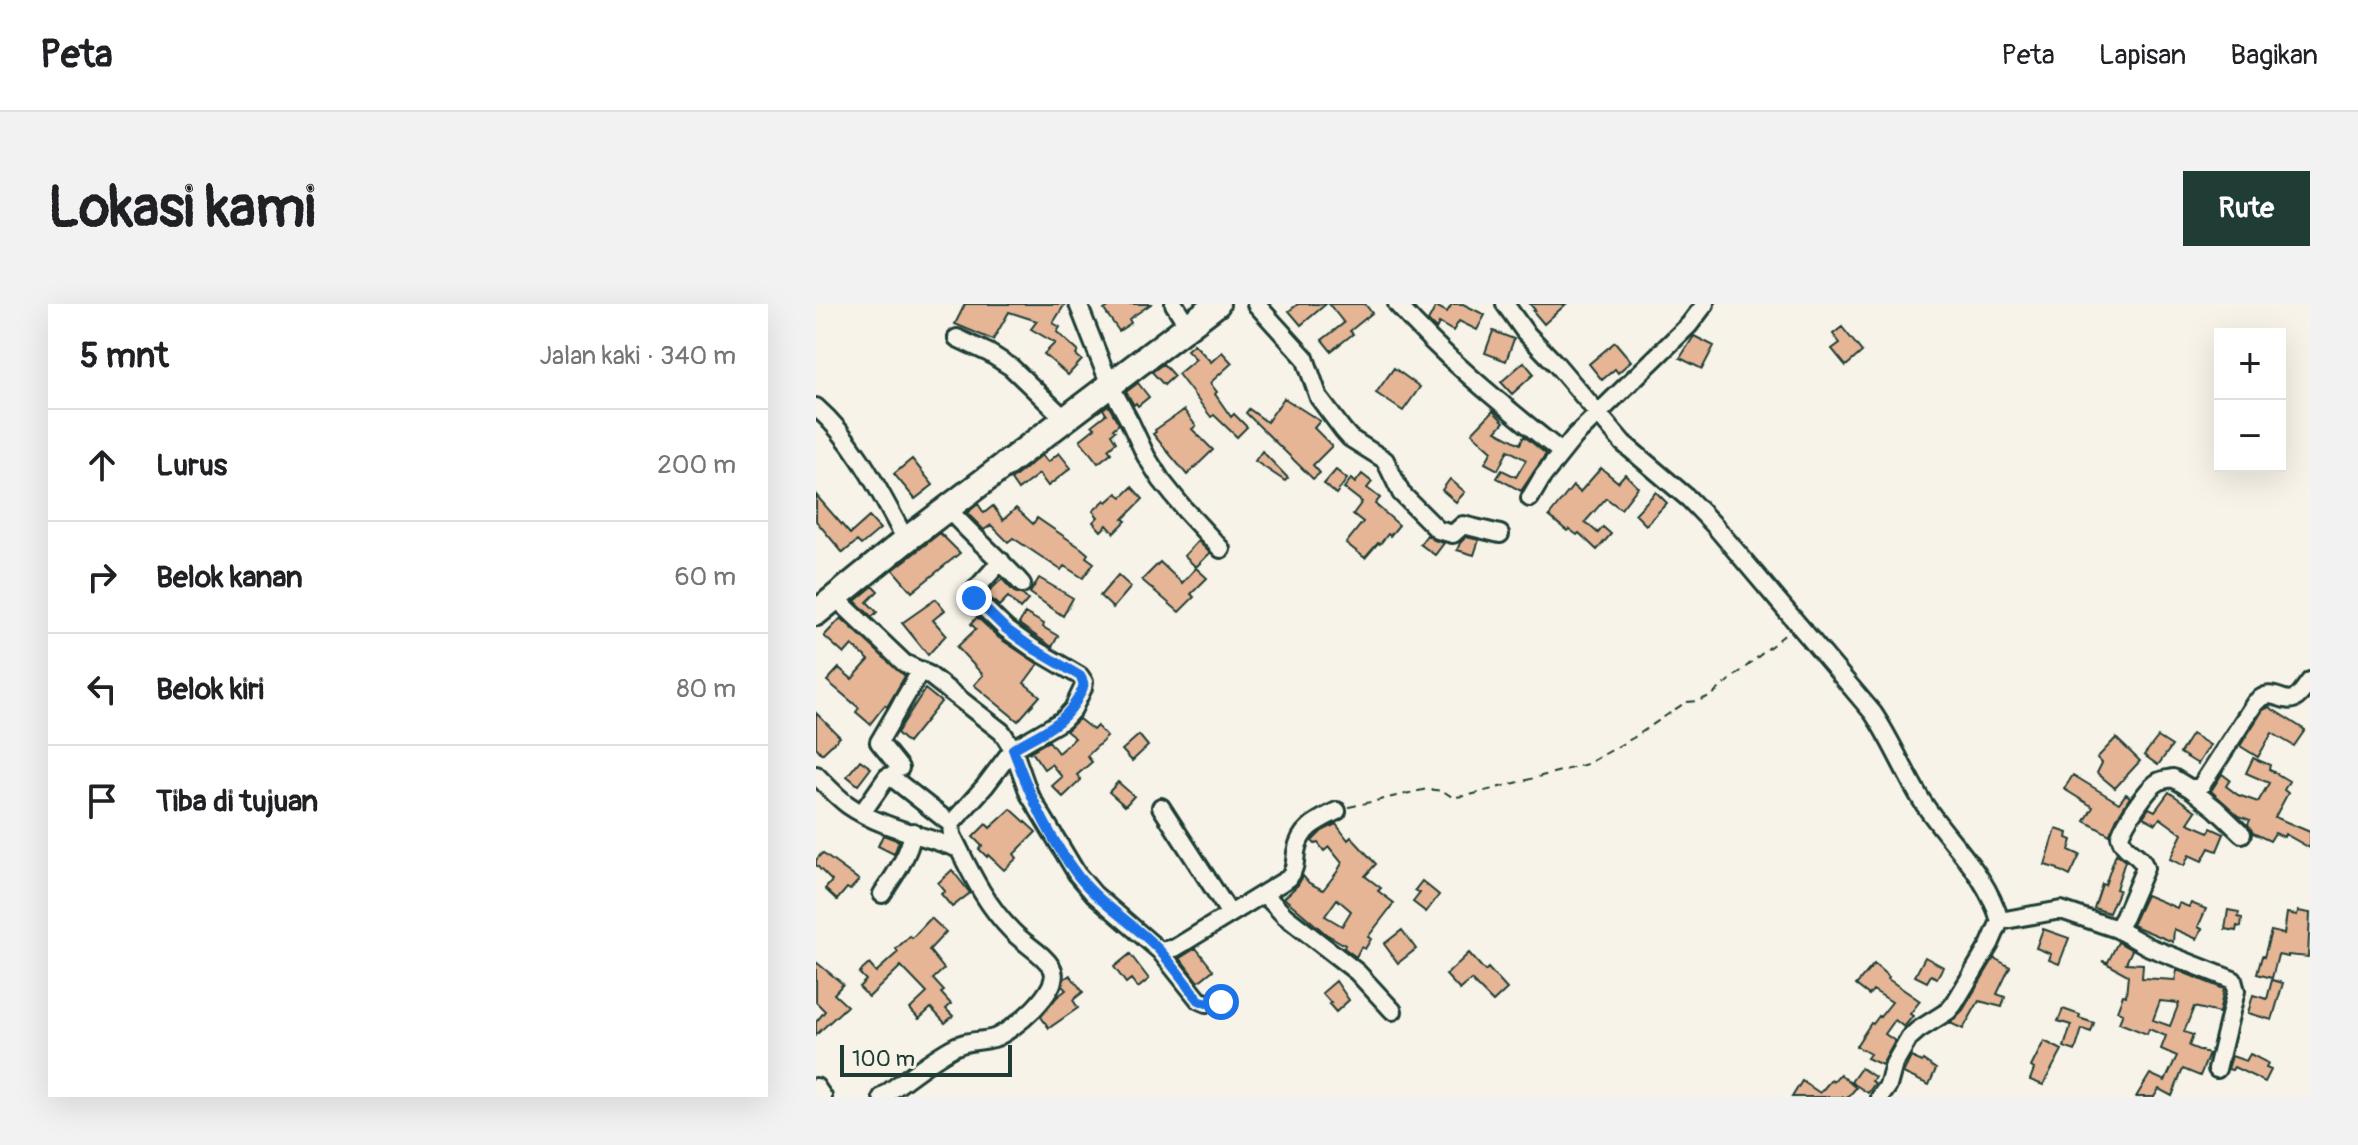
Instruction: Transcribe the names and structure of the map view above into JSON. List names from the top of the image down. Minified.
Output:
{"scale_bar":"100 m","page":{"header":"Peta","nav":["Peta","Lapisan","Bagikan"],"buttons":"Rute","title":"Lokasi kami","heading":["5 mnt","Jalan kaki · 340 m"],"map_buttons":["+","−"],"list":[["Lurus","200 m"],["Belok kanan","60 m"],["Belok kiri","80 m"],"Tiba di tujuan"],"scale":"100 m"}}
